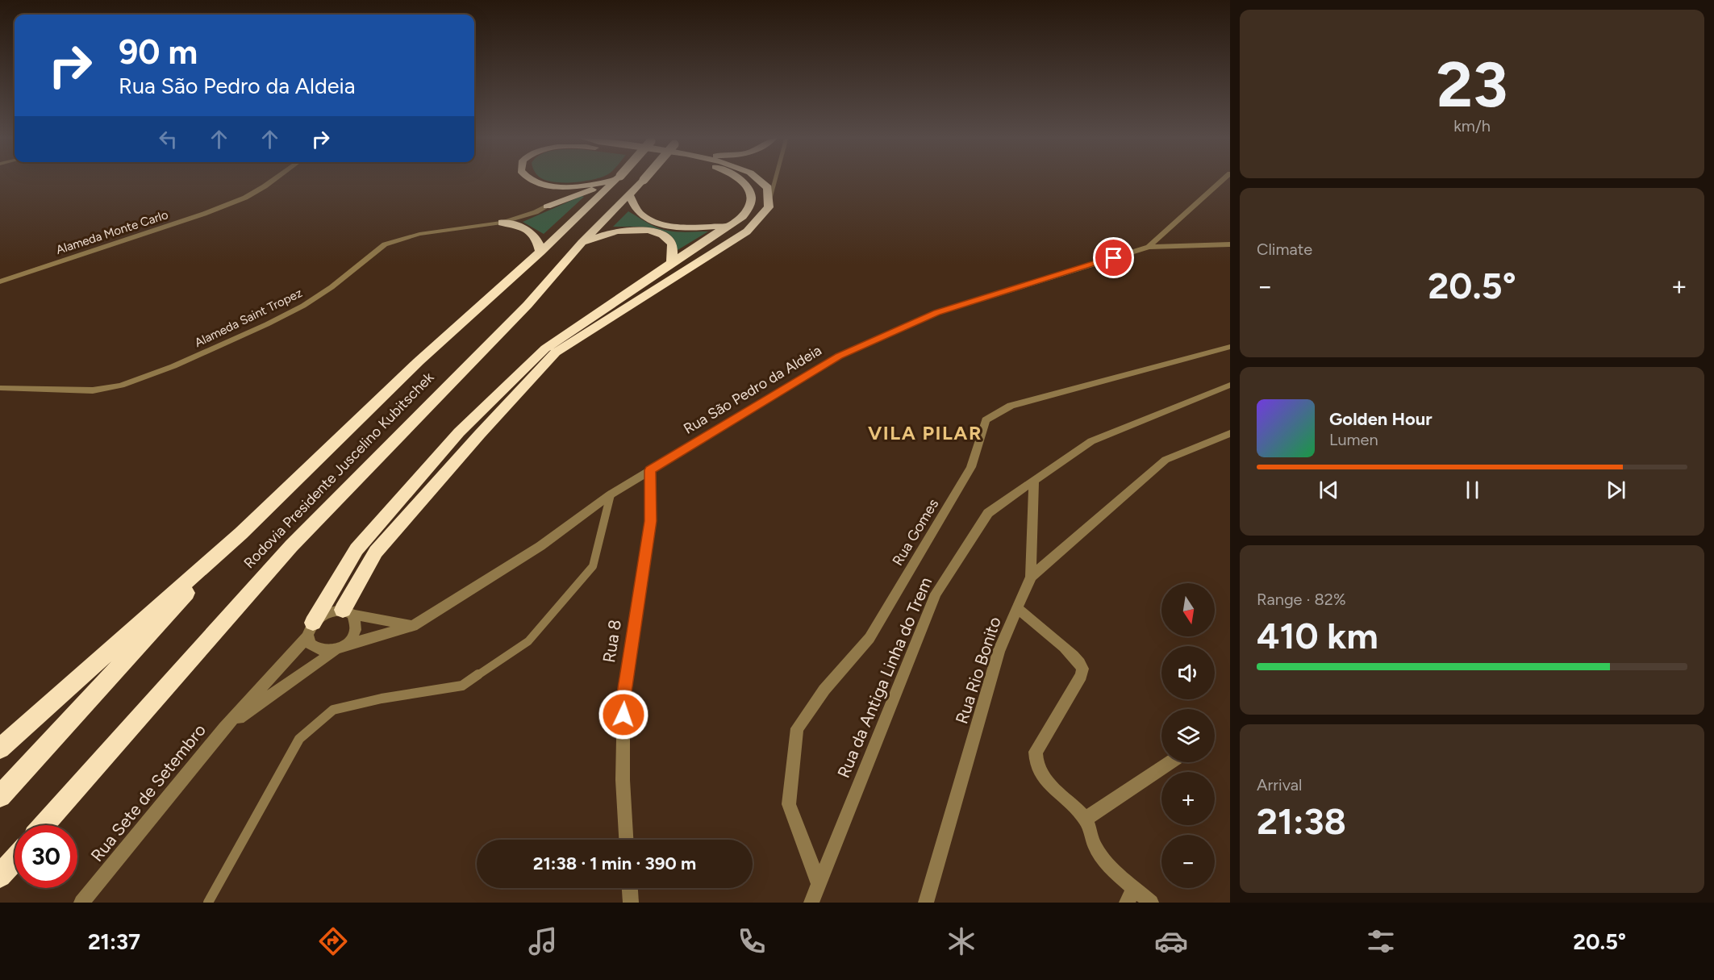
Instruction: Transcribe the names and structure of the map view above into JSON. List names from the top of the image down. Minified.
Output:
{"streets":{"highway":["Rodovia Presidente Juscelino Kubitschek"],"street":["Alameda Monte Carlo","Alameda Saint Tropez","Rua São Pedro da Aldeia","Rua Gomes","Rua 8","Rua Rio Bonito","Rua da Antiga Linha do Trem","Rua Sete de Setembro"]},"crossings":[["Rua São Pedro da Aldeia","Rua 8"],["Rua São Pedro da Aldeia","Rua Sete de Setembro"],["Rua Gomes","Rua da Antiga Linha do Trem"]],"districts":["VILA PILAR"],"north":"bottom","page":{"tile":[["23","km/h"],"Climate",["Range · 82%","410 km"],["Arrival","21:38"]],"turn":["90 m","Rua São Pedro da Aldeia"],"heat":["−","20.5°","+"],"song":["Golden Hour","Lumen"],"map_buttons":["+","−"],"limit":"30","trip":"21:38 · 1 min · 390 m","tabs":["21:37","20.5°"]}}
